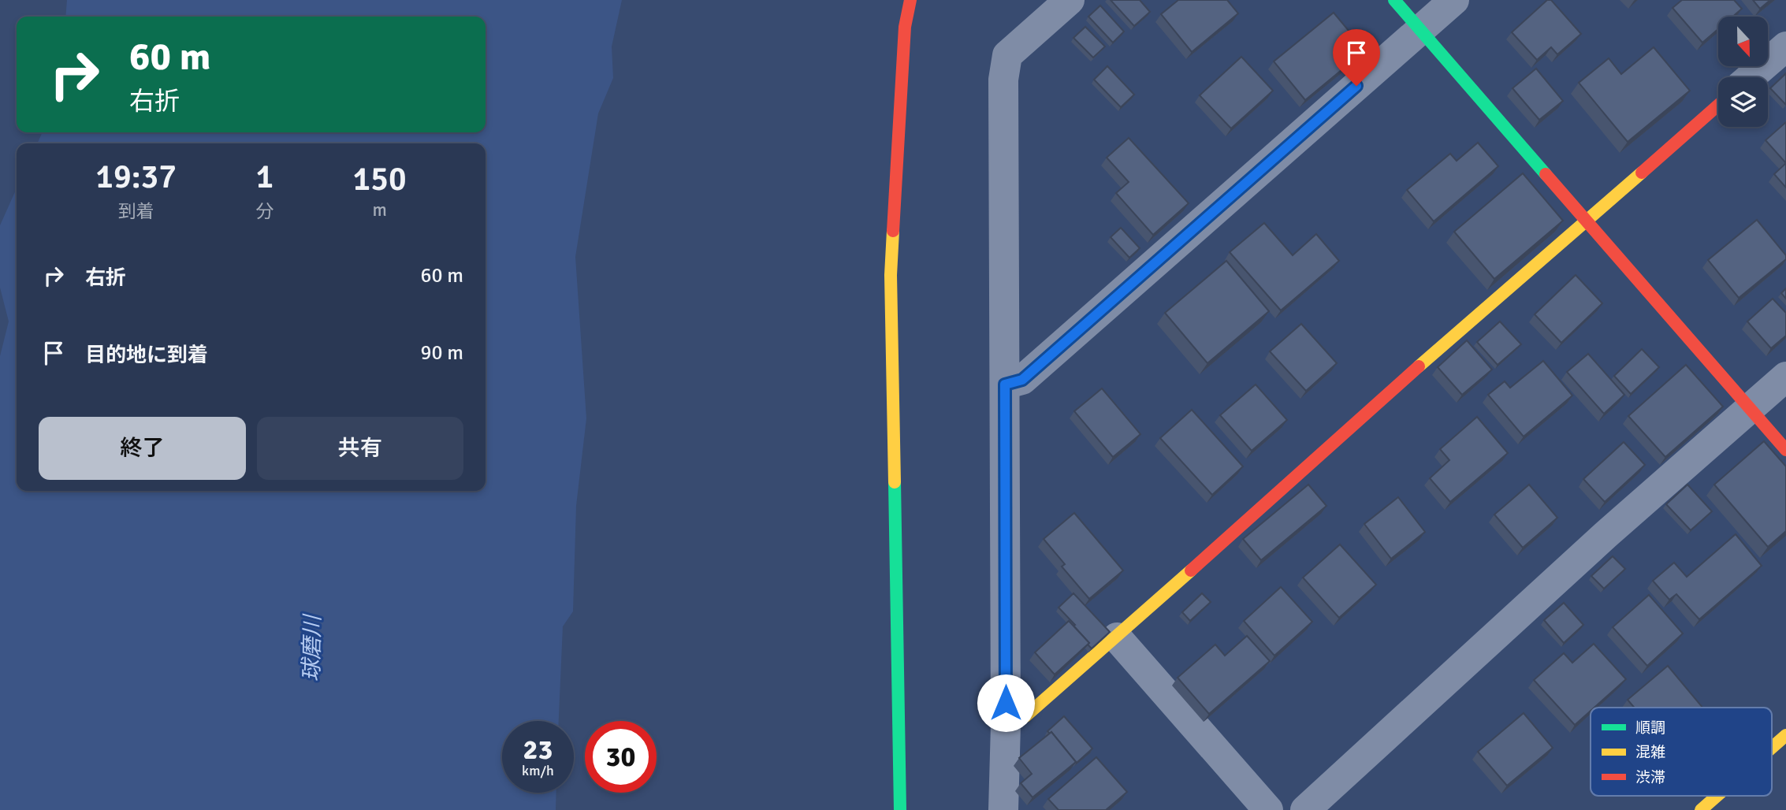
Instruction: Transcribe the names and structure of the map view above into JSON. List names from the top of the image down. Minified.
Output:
{"water":["球磨川"],"legend":["順調","混雑","渋滞"],"north":"bottom","page":{"turn":["60 m","右折"],"eta":["19:37","到着","1","分","150","m"],"list":[{"name":"右折","value":"60 m"},{"name":"目的地に到着","value":"90 m"}],"buttons":["終了","共有"],"speed":"23 km/h","limit":"30"}}
